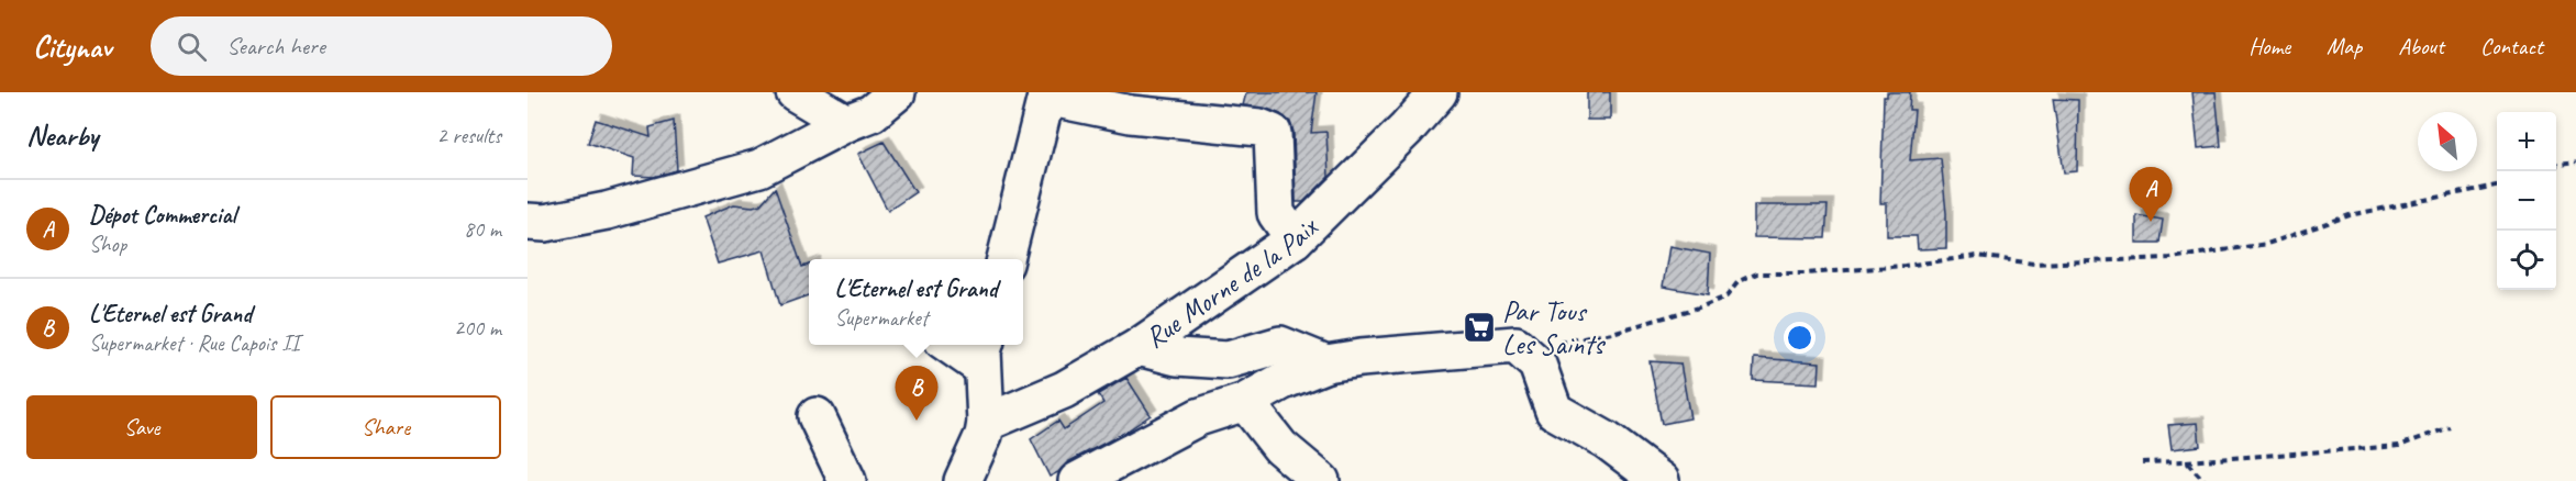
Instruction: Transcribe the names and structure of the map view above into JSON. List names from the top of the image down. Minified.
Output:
{"streets":{"street":["Rue Morne de la Paix"]},"places":{"supermarket":["Par Tous Les Saints"]},"north":"top left","page":{"header":"Citynav","search":"Search here","nav":["Home","Map","About","Contact"],"heading":["Nearby","2 results"],"map_buttons":["+","−"],"pins":["A","B"],"list":[{"mark":"A","name":"Dépot Commercial","note":"Shop","value":"80 m"},{"mark":"B","name":"L'Eternel est Grand","note":"Supermarket · Rue Capois II","value":"200 m"}],"popup":["L'Eternel est Grand","Supermarket"],"buttons":["Save","Share"]}}
